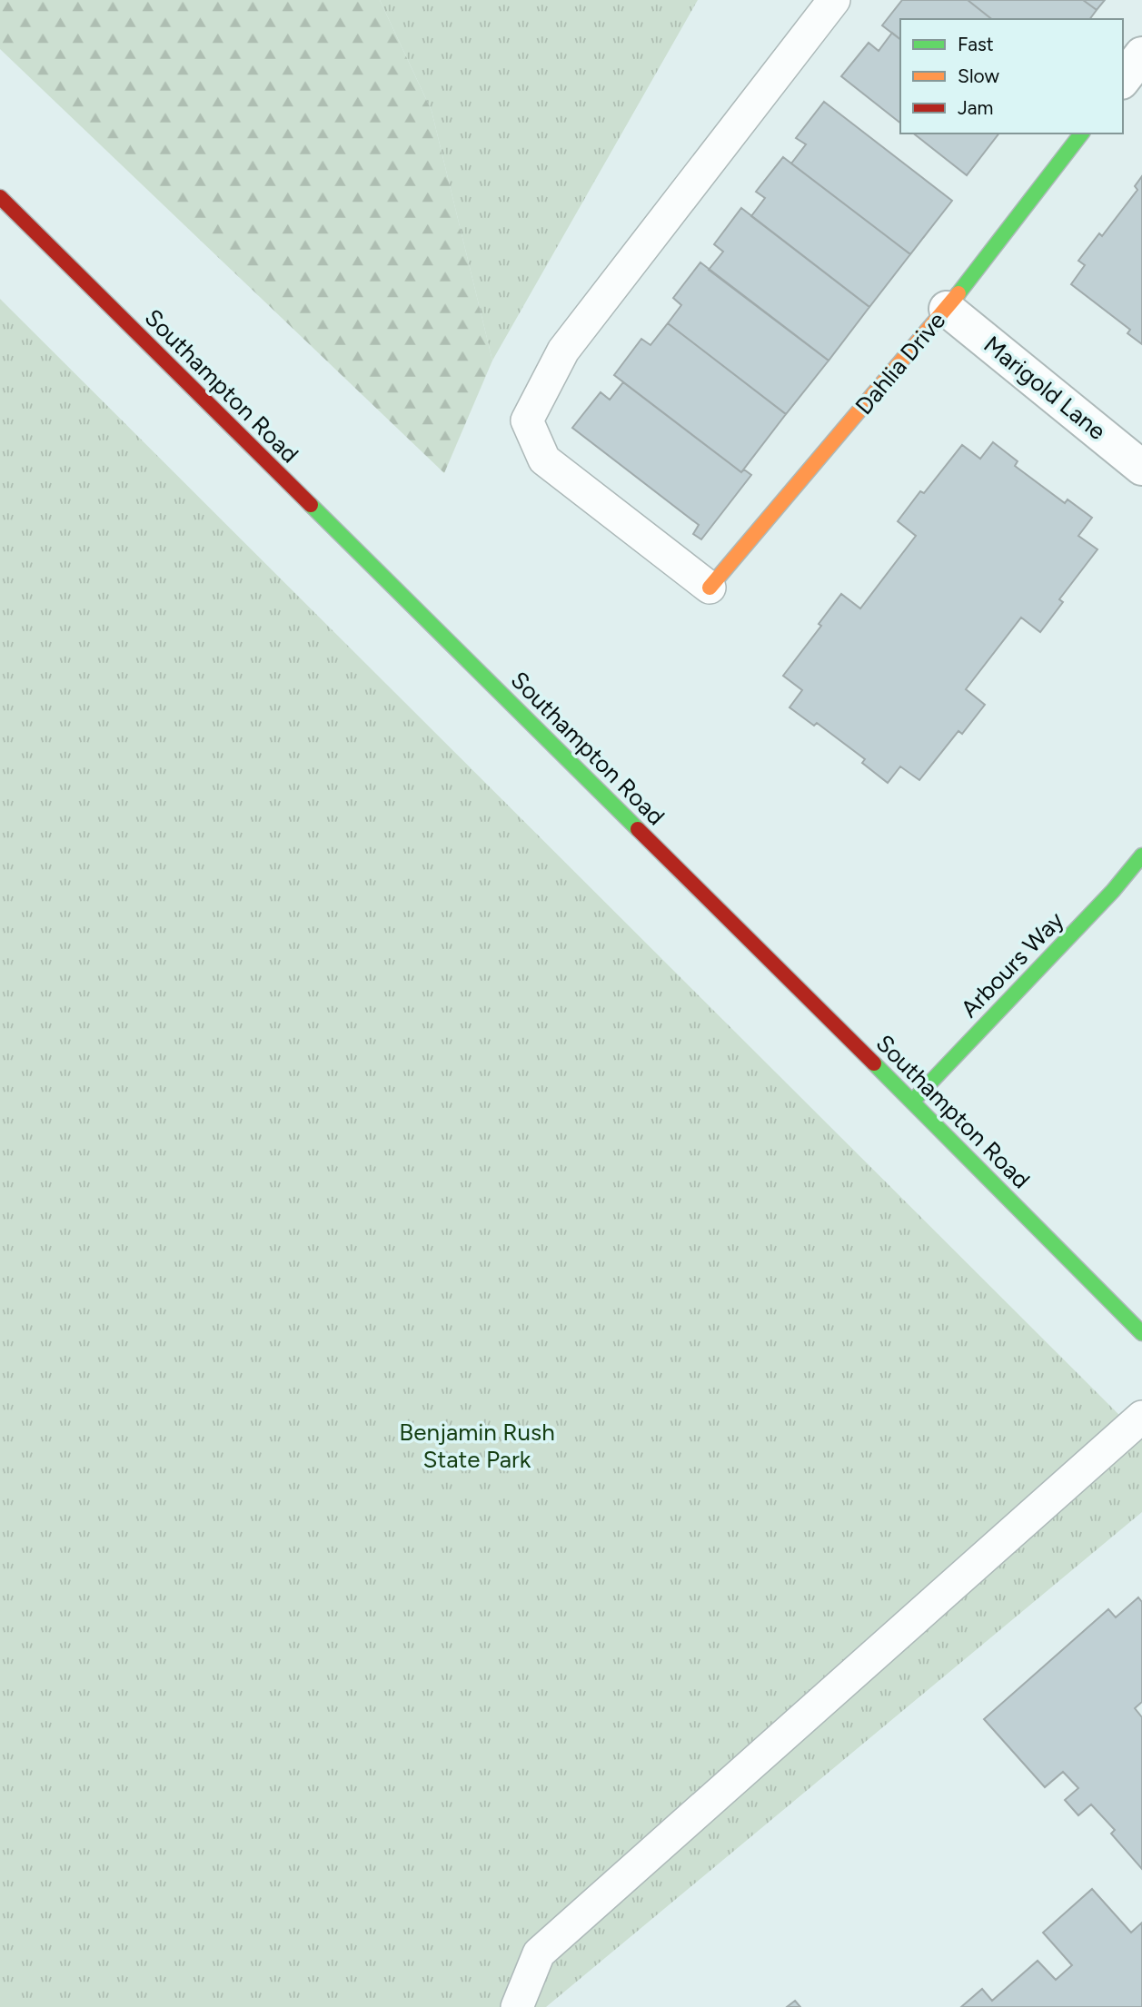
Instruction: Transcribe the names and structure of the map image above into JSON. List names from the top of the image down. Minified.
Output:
{"streets":{"street":["Dahlia Drive","Southampton Road","Marigold Lane","Arbours Way"]},"crossings":[["Dahlia Drive","Marigold Lane"],["Southampton Road","Arbours Way"]],"parks":["Benjamin Rush State Park"],"legend":["Fast","Slow","Jam"]}
